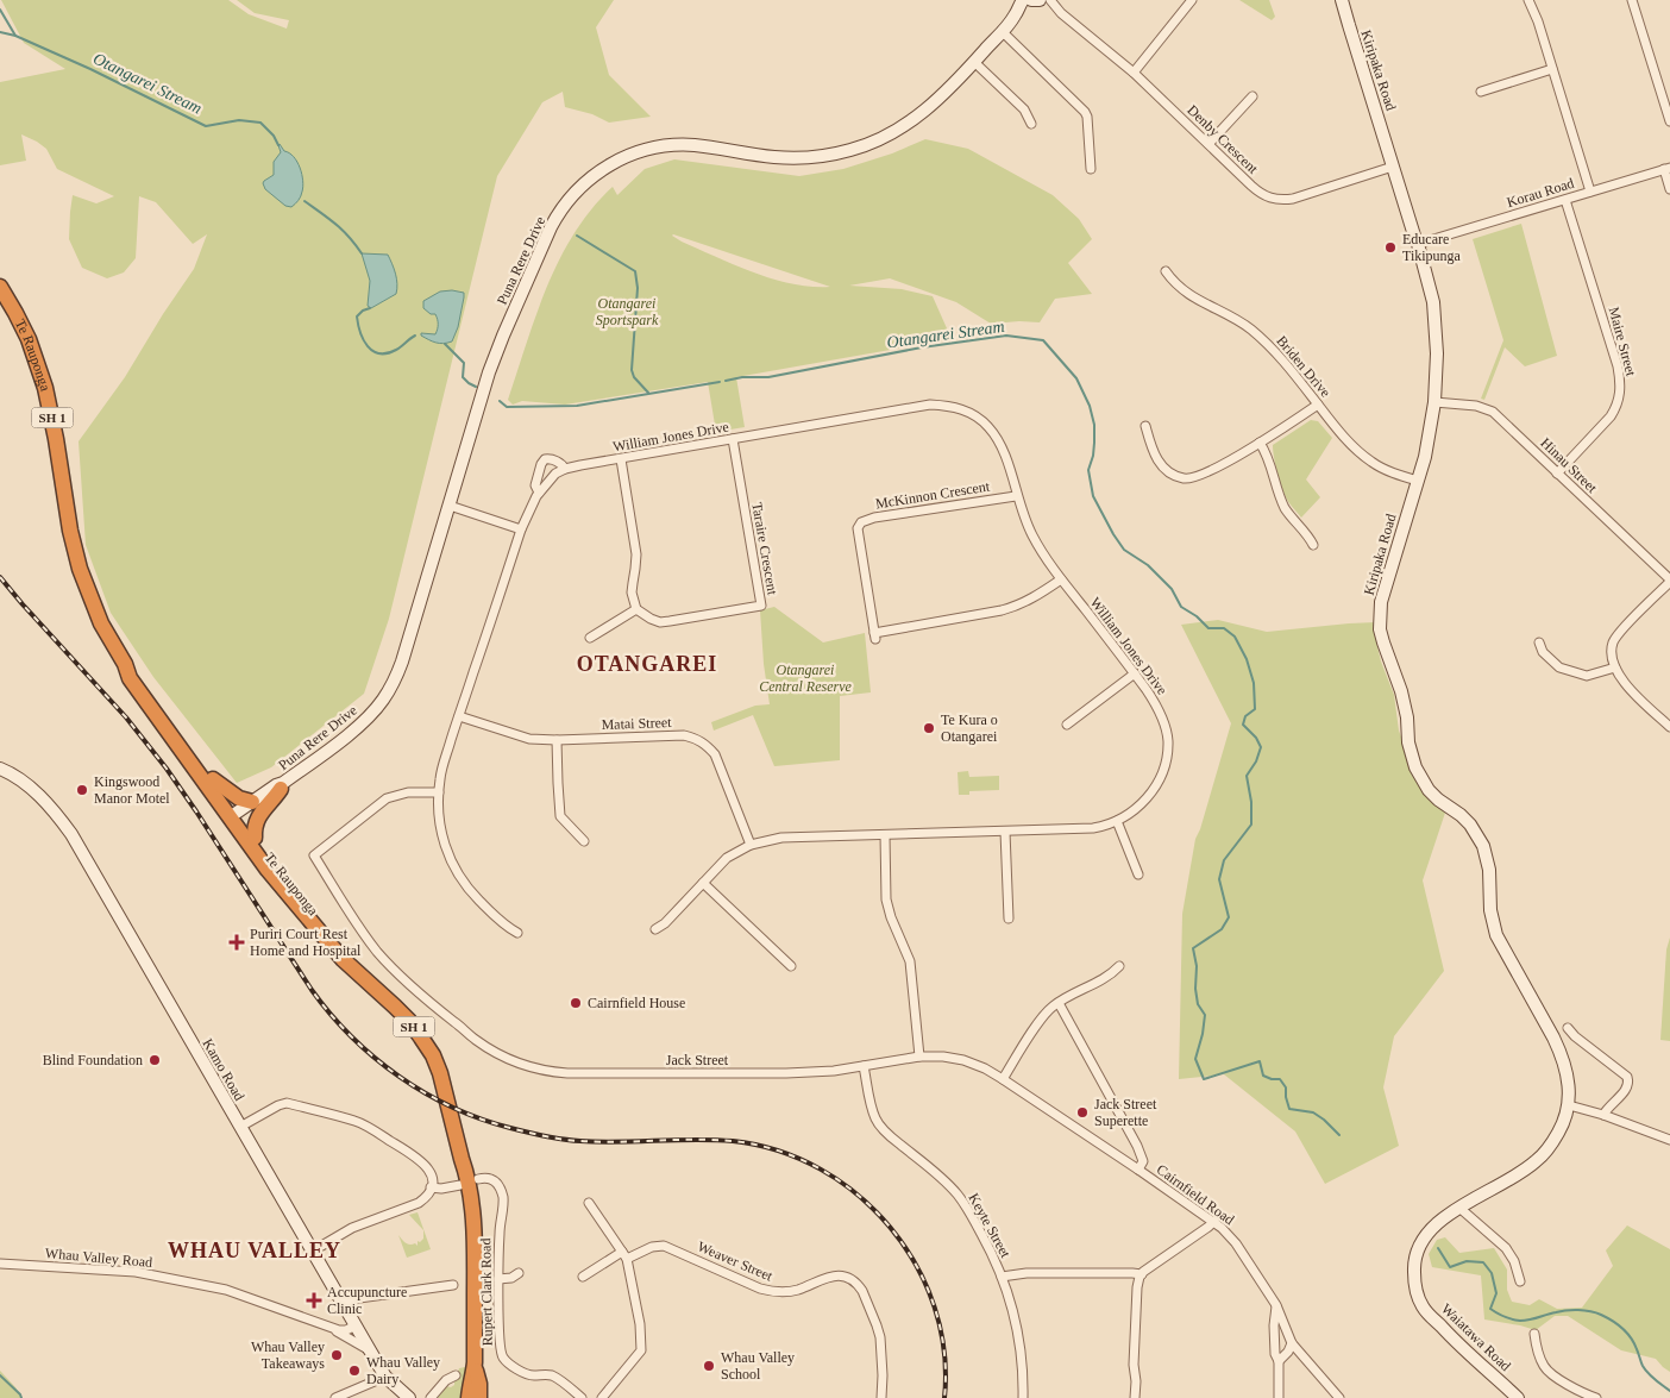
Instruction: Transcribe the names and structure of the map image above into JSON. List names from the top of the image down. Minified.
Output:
{"streets":{"highway":["Te Rauponga","SH 1"],"main road":["Kiripaka Road","Puna Rere Drive","Kamo Road","Waiatawa Road"],"street":["Denby Crescent","Korau Road","Maire Street","Briden Drive","William Jones Drive","Hinau Street","McKinnon Crescent","Taraire Crescent","Matai Street","Jack Street","Cairnfield Road","Keyte Street","Whau Valley Road","Weaver Street","Rupert Clark Road"]},"crossings":[["Kiripaka Road","Denby Crescent"],["Kiripaka Road","Korau Road"],["Kiripaka Road","Briden Drive"],["Kiripaka Road","Hinau Street"],["Kiripaka Road","Waiatawa Road"],["Denby Crescent","Puna Rere Drive"],["Korau Road","Maire Street"],["Puna Rere Drive","Te Rauponga"],["Maire Street","Hinau Street"],["Te Rauponga","SH 1"],["Te Rauponga","Rupert Clark Road"],["William Jones Drive","McKinnon Crescent"],["William Jones Drive","Taraire Crescent"],["William Jones Drive","Matai Street"],["William Jones Drive","Jack Street"],["Jack Street","Cairnfield Road"],["Jack Street","Keyte Street"],["Kamo Road","Whau Valley Road"]],"districts":["OTANGAREI","WHAU VALLEY"],"water":["Otangarei Stream"],"parks":["Otangarei Sportspark","Otangarei Central Reserve"],"places":{"other":["Educare Tikipunga","Te Kura o Otangarei","Kingswood Manor Motel","Cairnfield House","Blind Foundation","Jack Street Superette","Whau Valley Takeaways","Whau Valley School","Whau Valley Dairy"],"health":["Puriri Court Rest Home and Hospital","Accupuncture Clinic"]}}
